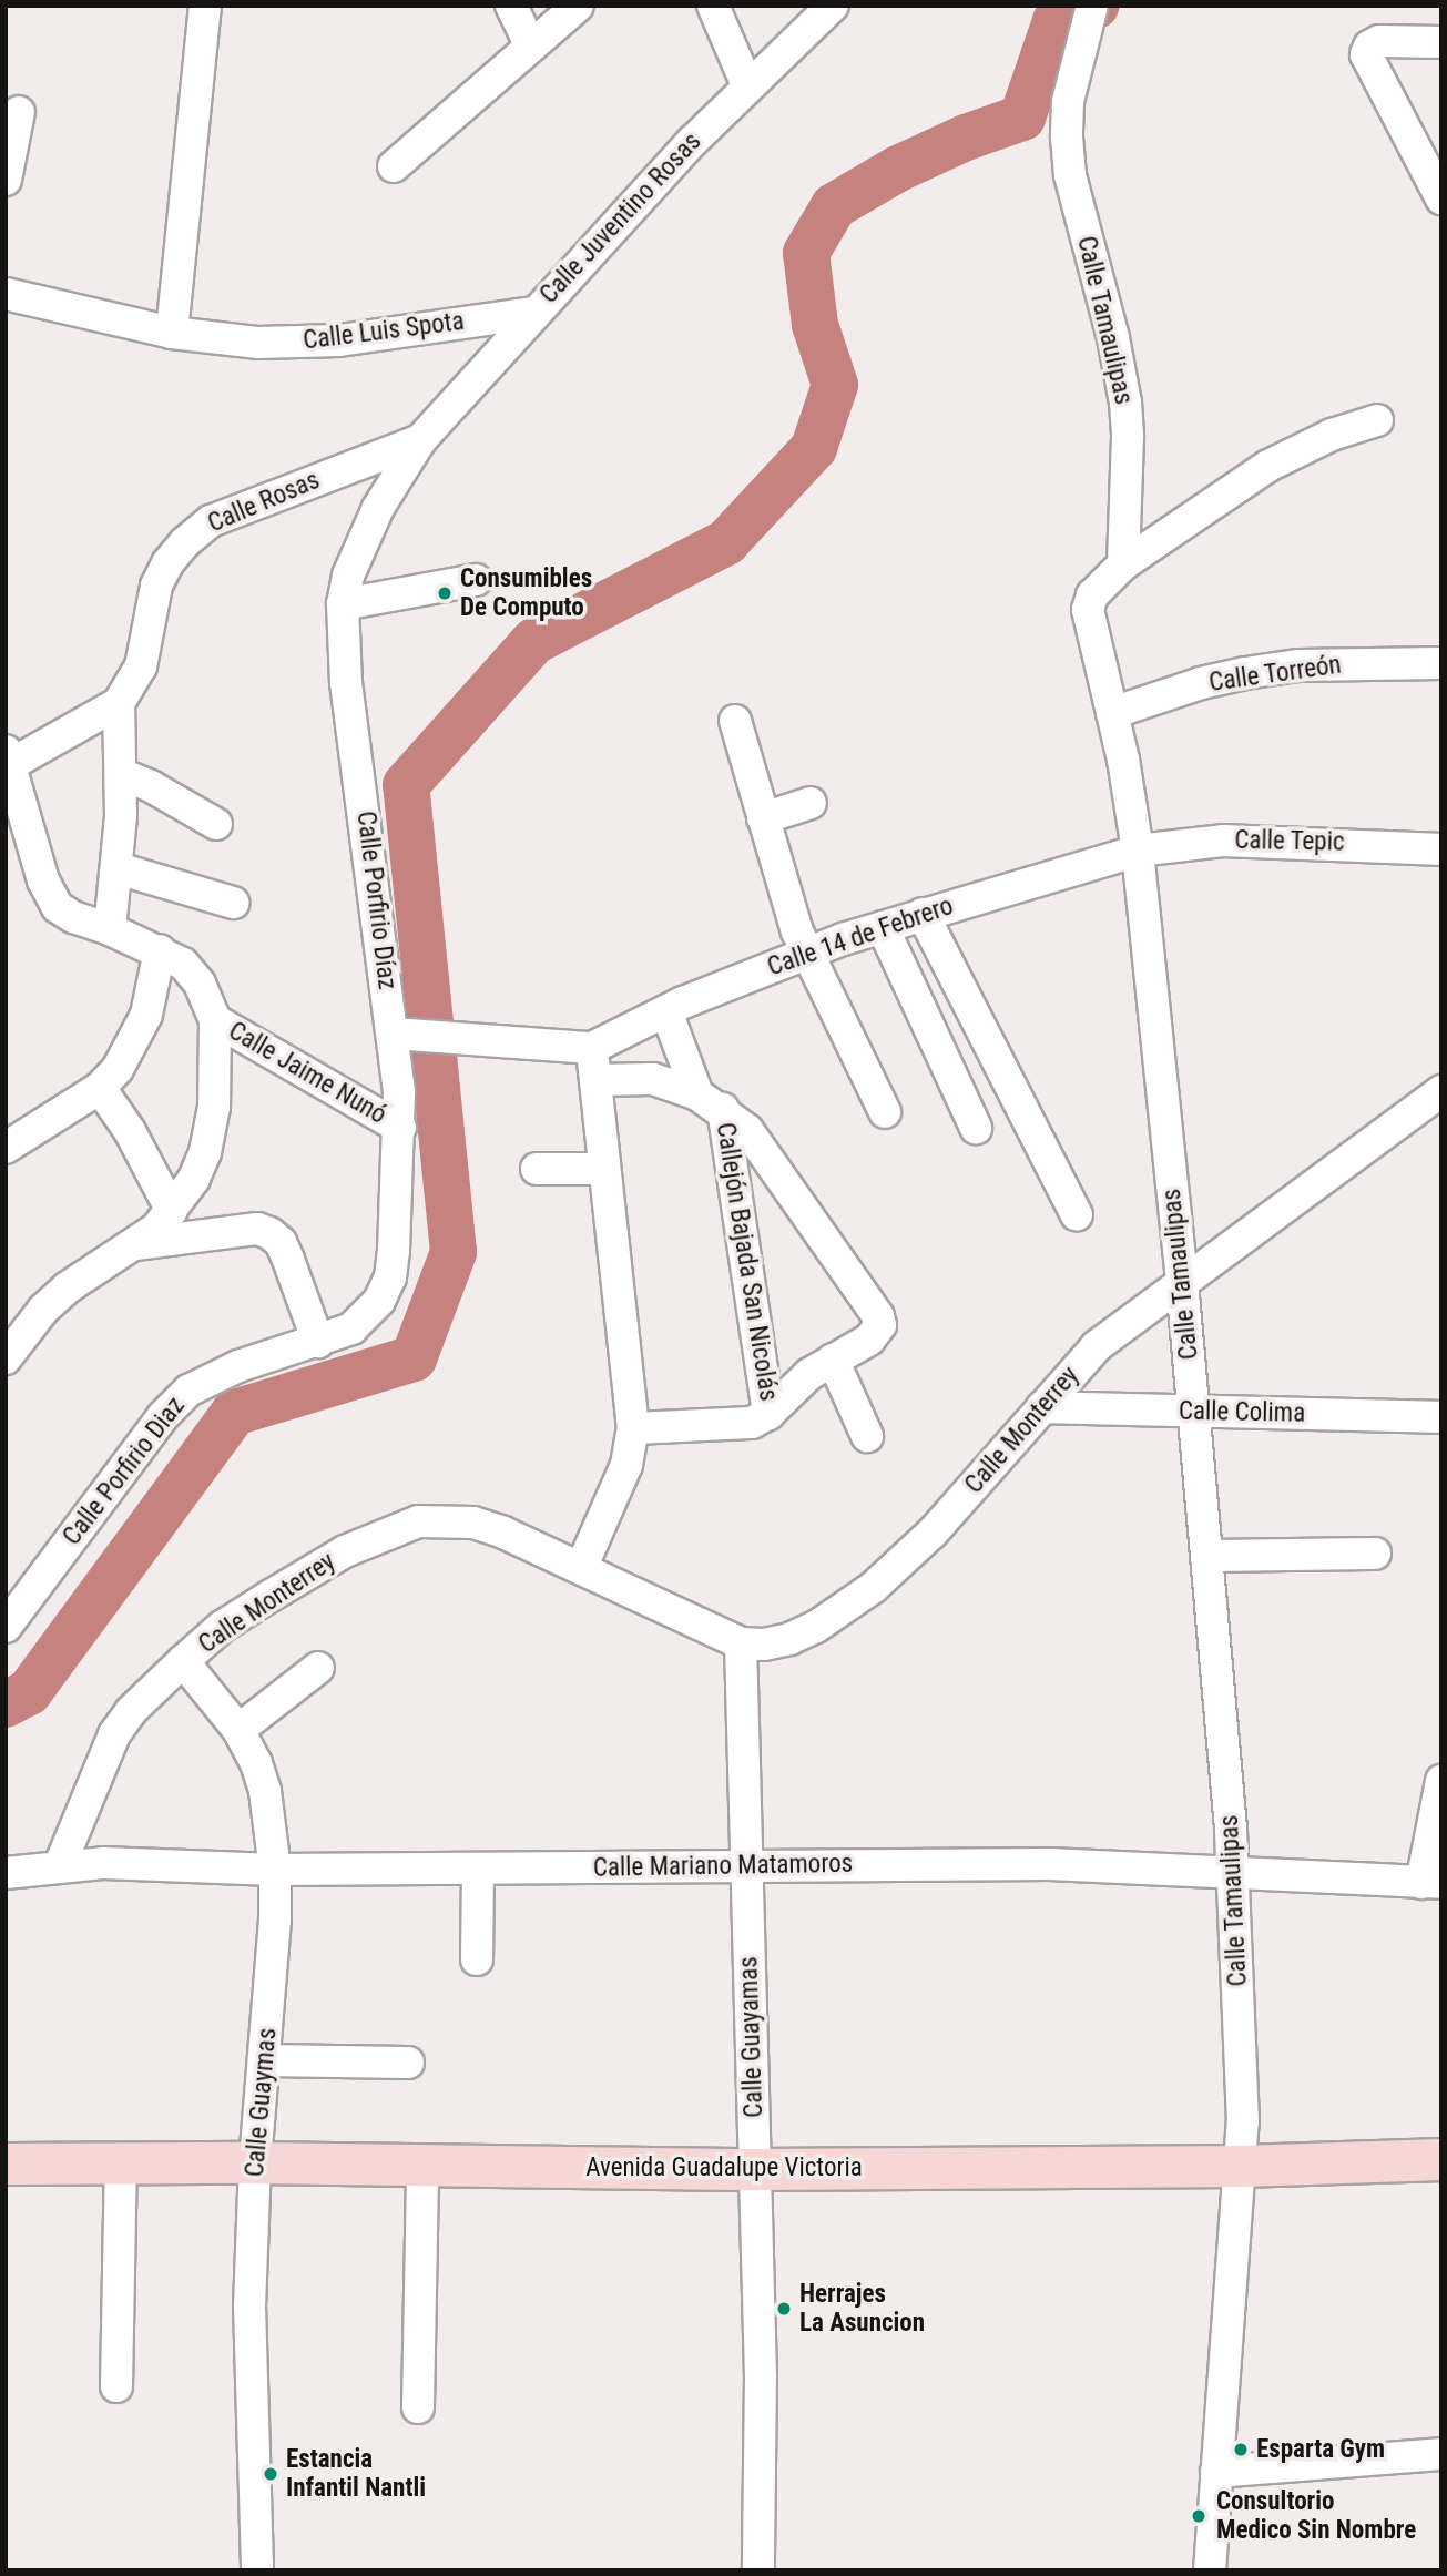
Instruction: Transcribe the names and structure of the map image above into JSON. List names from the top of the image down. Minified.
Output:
{"streets":{"main road":["Avenida Guadalupe Victoria"],"street":["Calle Juventino Rosas","Calle Tamaulipas","Calle Luis Spota","Calle Rosas","Calle Torreón","Calle Tepic","Calle Porfirio Díaz","Calle 14 de Febrero","Calle Jaime Nunó","Callejón Bajada San Nicolás","Calle Colima","Calle Monterrey","Calle Porfirio Diaz","Calle Mariano Matamoros","Calle Guayamas","Calle Guaymas"]},"crossings":[["Calle Juventino Rosas","Calle Luis Spota"],["Calle Juventino Rosas","Calle Rosas"],["Calle Juventino Rosas","Calle Porfirio Díaz"],["Calle Tamaulipas","Calle Torreón"],["Calle Tamaulipas","Calle Tepic"],["Calle Tamaulipas","Calle 14 de Febrero"],["Calle Tamaulipas","Calle Colima"],["Calle Tamaulipas","Calle Monterrey"],["Calle Tamaulipas","Calle Mariano Matamoros"],["Calle Tamaulipas","Avenida Guadalupe Victoria"],["Calle Rosas","Calle Porfirio Díaz"],["Calle Tepic","Calle 14 de Febrero"],["Calle Porfirio Díaz","Calle Jaime Nunó"],["Calle Porfirio Díaz","Calle Porfirio Diaz"],["Calle 14 de Febrero","Callejón Bajada San Nicolás"],["Calle Colima","Calle Monterrey"],["Calle Monterrey","Calle Mariano Matamoros"],["Calle Monterrey","Calle Guayamas"],["Calle Monterrey","Calle Guaymas"],["Calle Mariano Matamoros","Calle Guayamas"],["Calle Mariano Matamoros","Calle Guaymas"],["Calle Guayamas","Avenida Guadalupe Victoria"],["Calle Guaymas","Avenida Guadalupe Victoria"]],"places":["Consumibles De Computo","Herrajes La Asuncion","Esparta Gym","Estancia Infantil Nantli","Consultorio Medico Sin Nombre"]}
